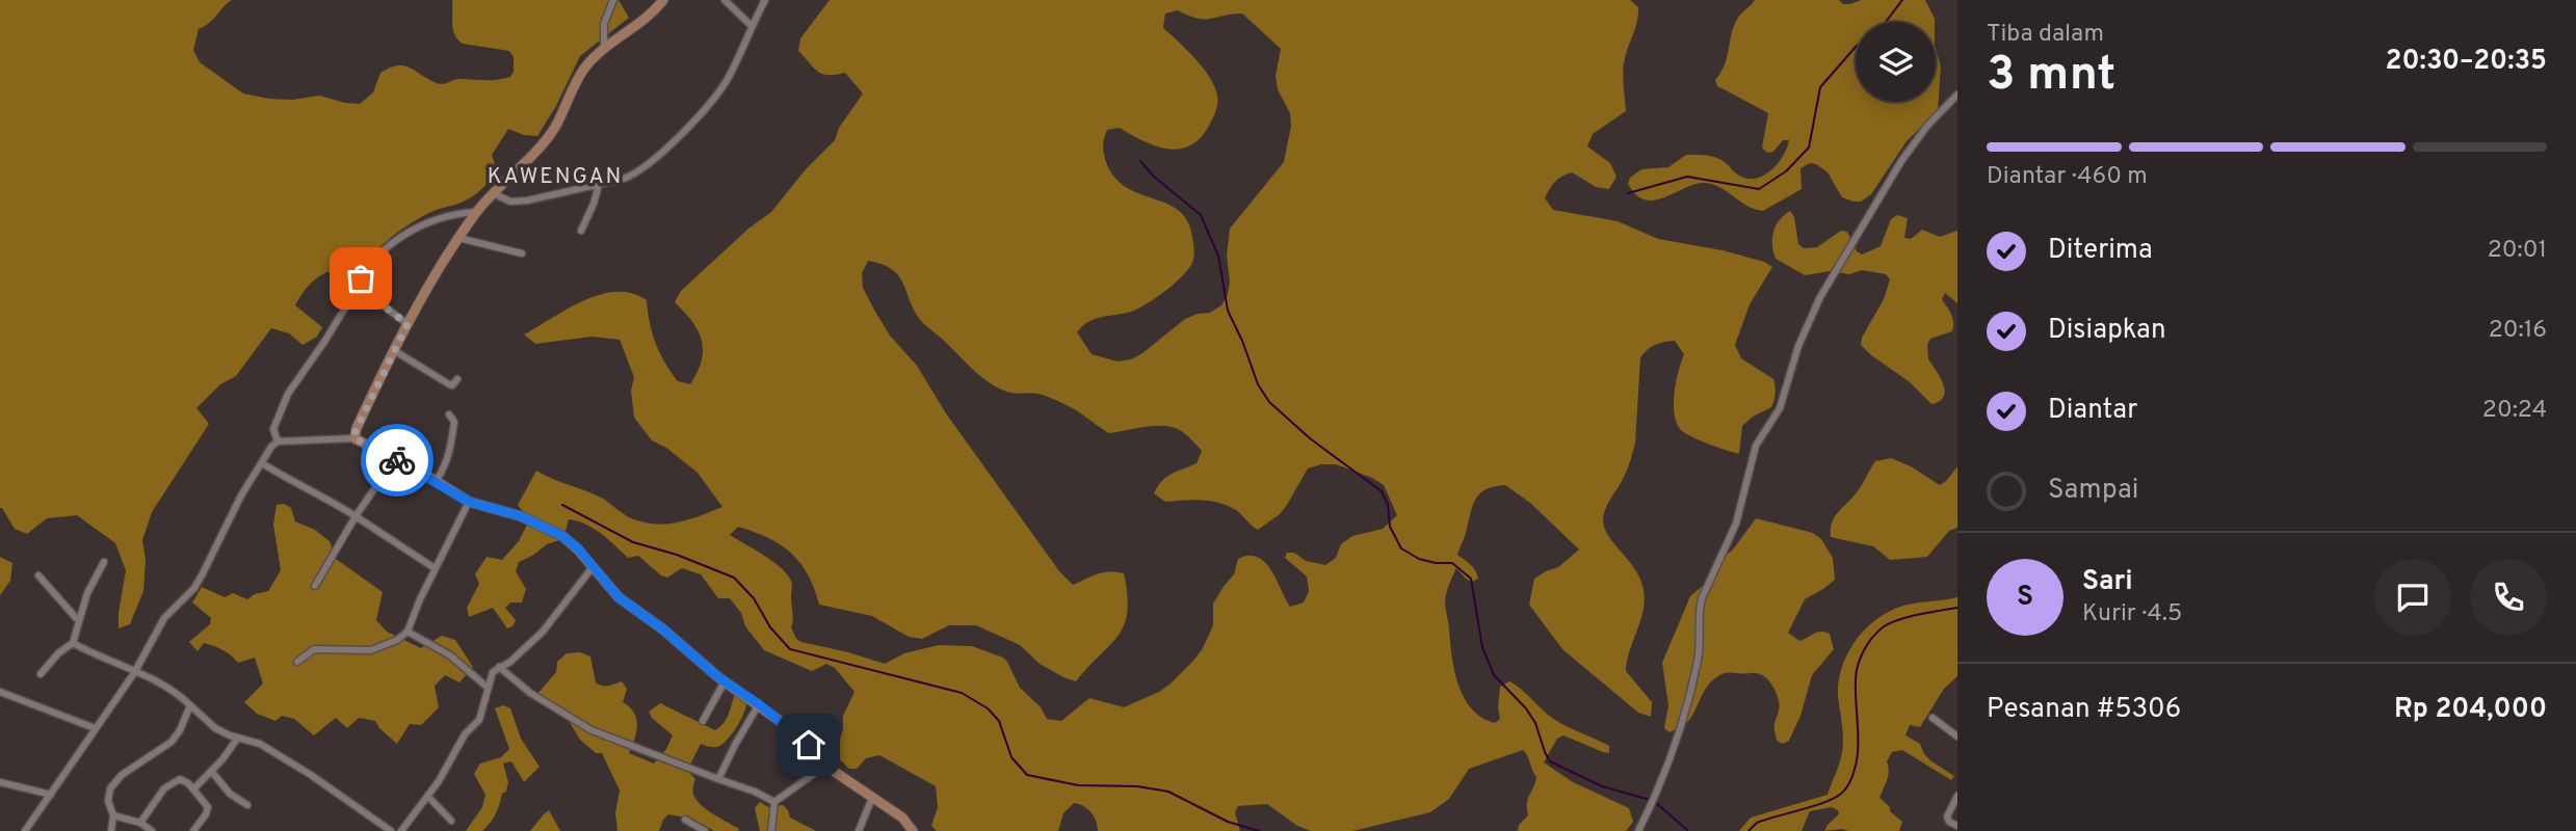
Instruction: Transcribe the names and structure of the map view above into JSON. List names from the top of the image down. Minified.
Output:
{"districts":["KAWENGAN"],"page":{"heading":["3 mnt","Tiba dalam","20:30–20:35"],"panel":["Sari","Kurir · 4.5","Pesanan #5306","Rp 204,000"],"bar":"Diantar · 460 m","list":[["Diterima","20:01"],["Disiapkan","20:16"],["Diantar","20:24"],"Sampai"],"round":"S"}}
